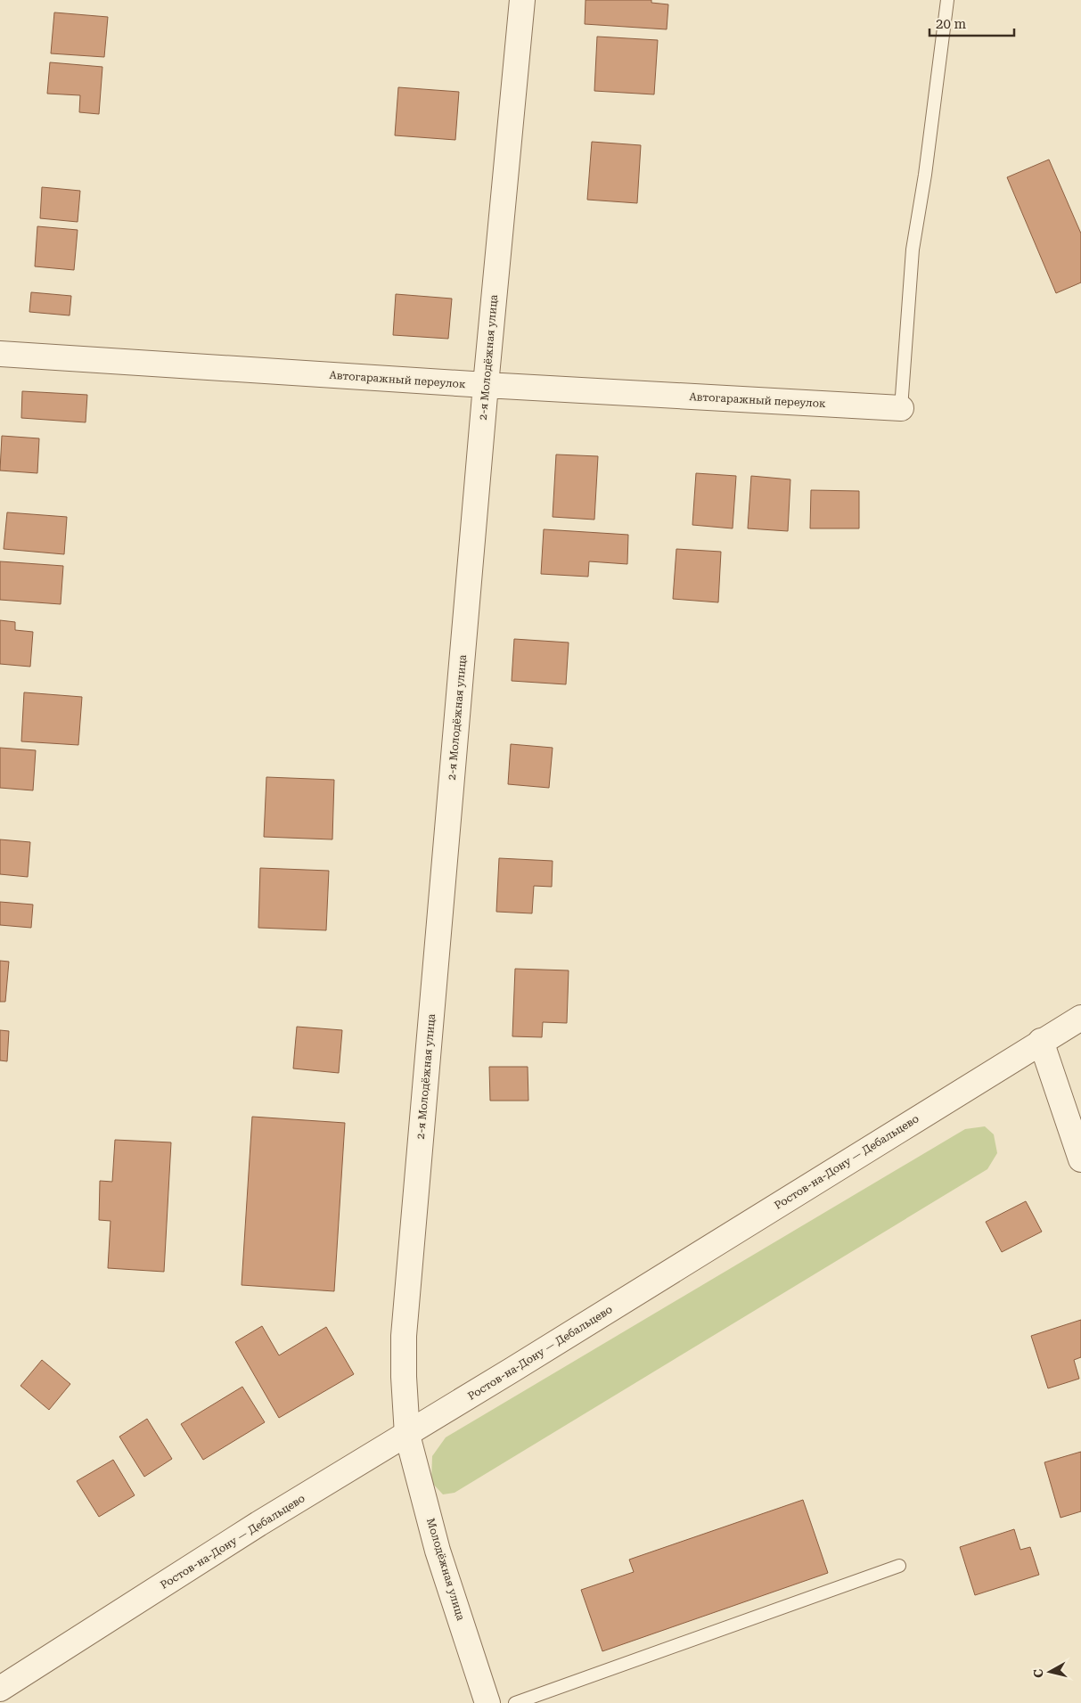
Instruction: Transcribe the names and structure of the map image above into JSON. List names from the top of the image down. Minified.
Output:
{"streets":{"street":["2-я Молодёжная улица","Автогаражный переулок","Ростов-на-Дону — Дебальцево","Молодёжная улица"]},"crossings":[["2-я Молодёжная улица","Автогаражный переулок"],["2-я Молодёжная улица","Ростов-на-Дону — Дебальцево"],["2-я Молодёжная улица","Молодёжная улица"],["Ростов-на-Дону — Дебальцево","Молодёжная улица"]],"scale_bar":"20 m","north":"left"}
